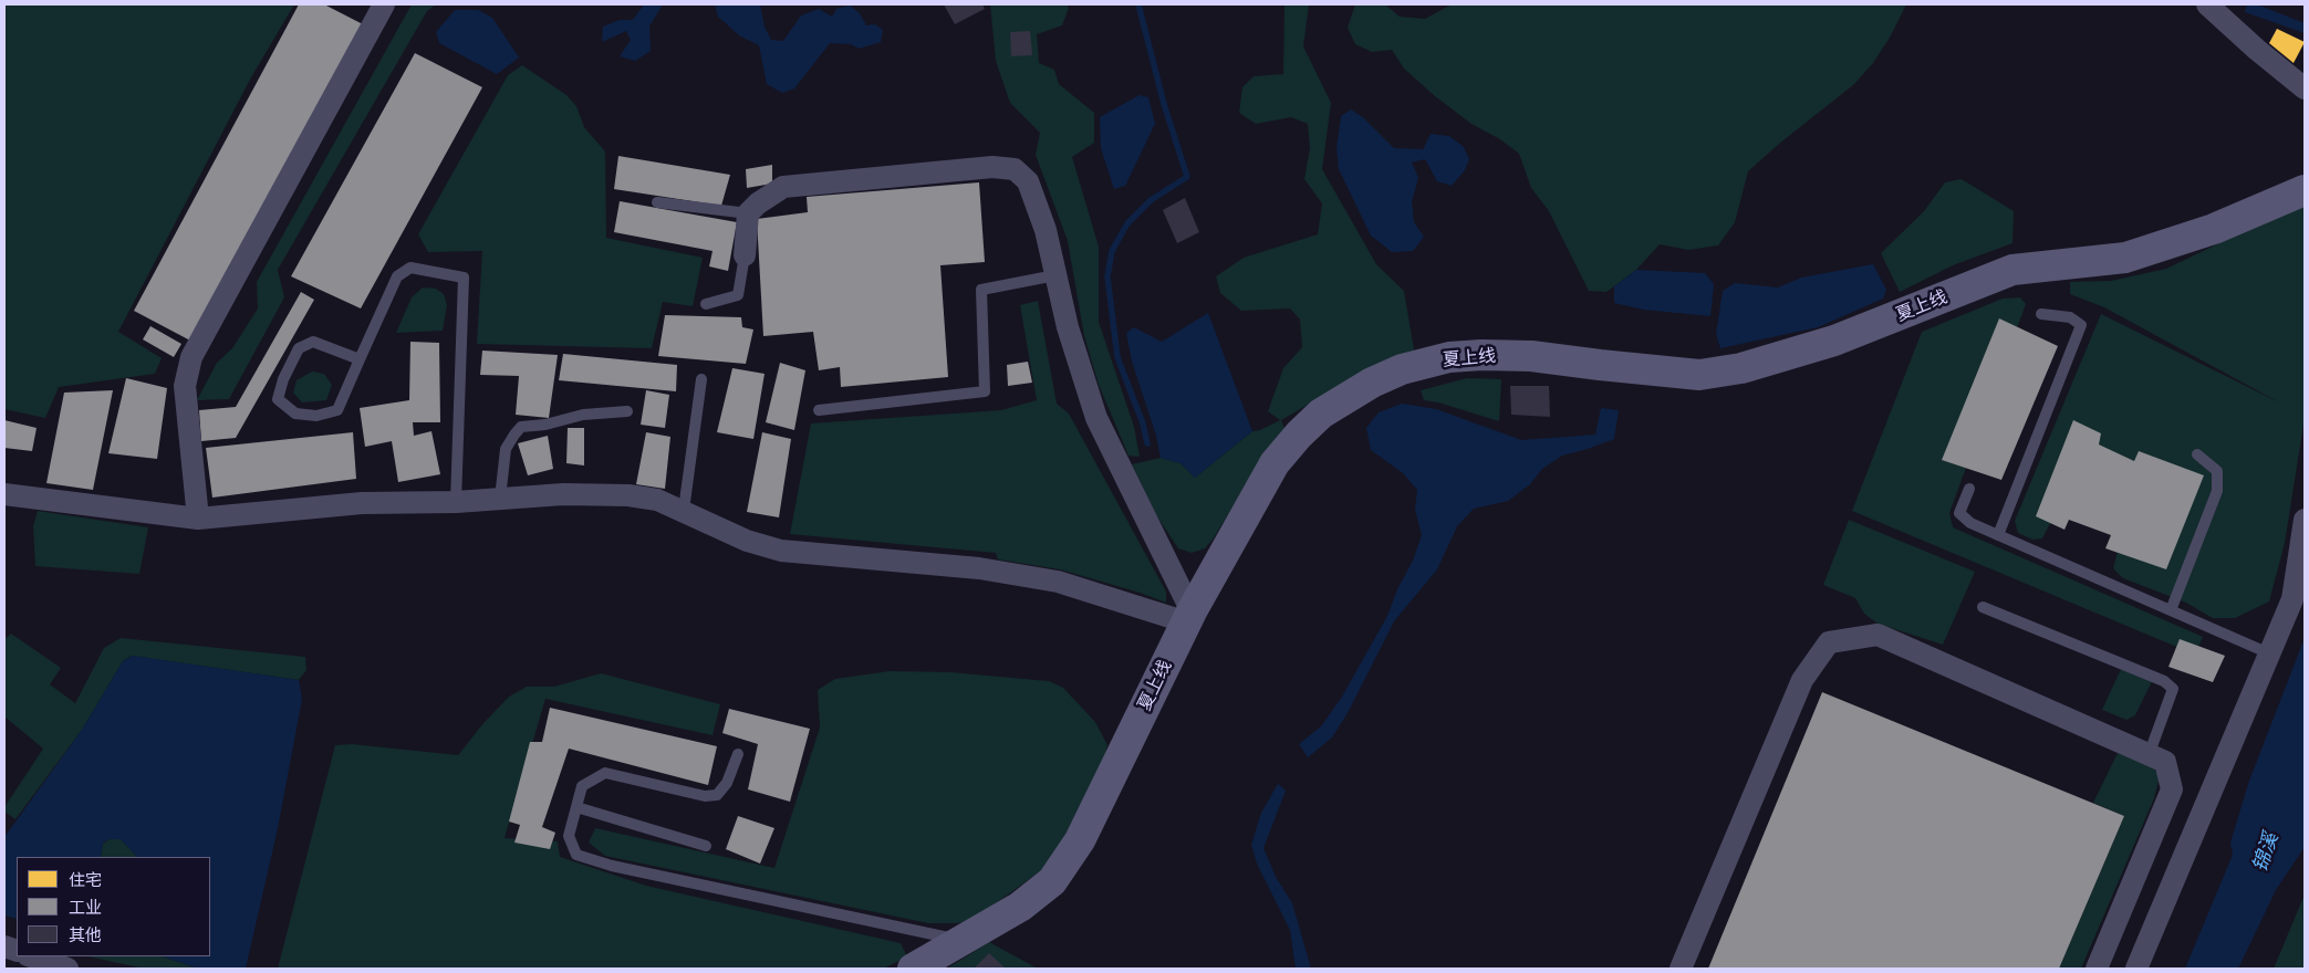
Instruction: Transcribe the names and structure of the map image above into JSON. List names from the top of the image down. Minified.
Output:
{"streets":{"street":["夏上线"]},"water":["锦溪"],"legend":["住宅","工业","其他"]}
